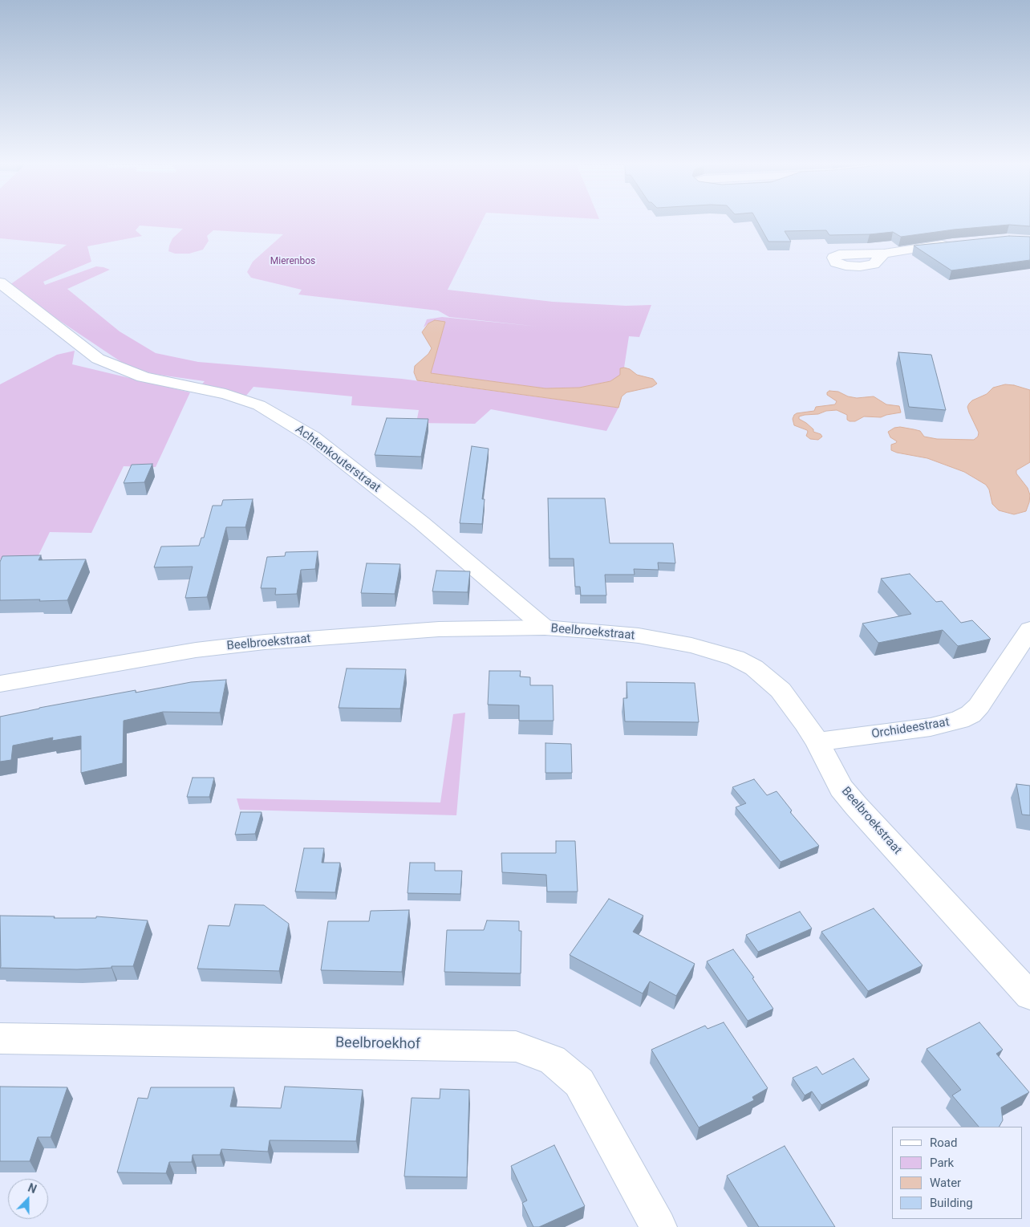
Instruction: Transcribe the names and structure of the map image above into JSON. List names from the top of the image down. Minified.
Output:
{"streets":{"street":["Achtenkouterstraat","Beelbroekstraat","Orchideestraat","Beelbroekhof"]},"crossings":[["Achtenkouterstraat","Beelbroekstraat"],["Beelbroekstraat","Orchideestraat"]],"parks":["Mierenbos"],"legend":["Road","Park","Water","Building"],"north":"top"}
